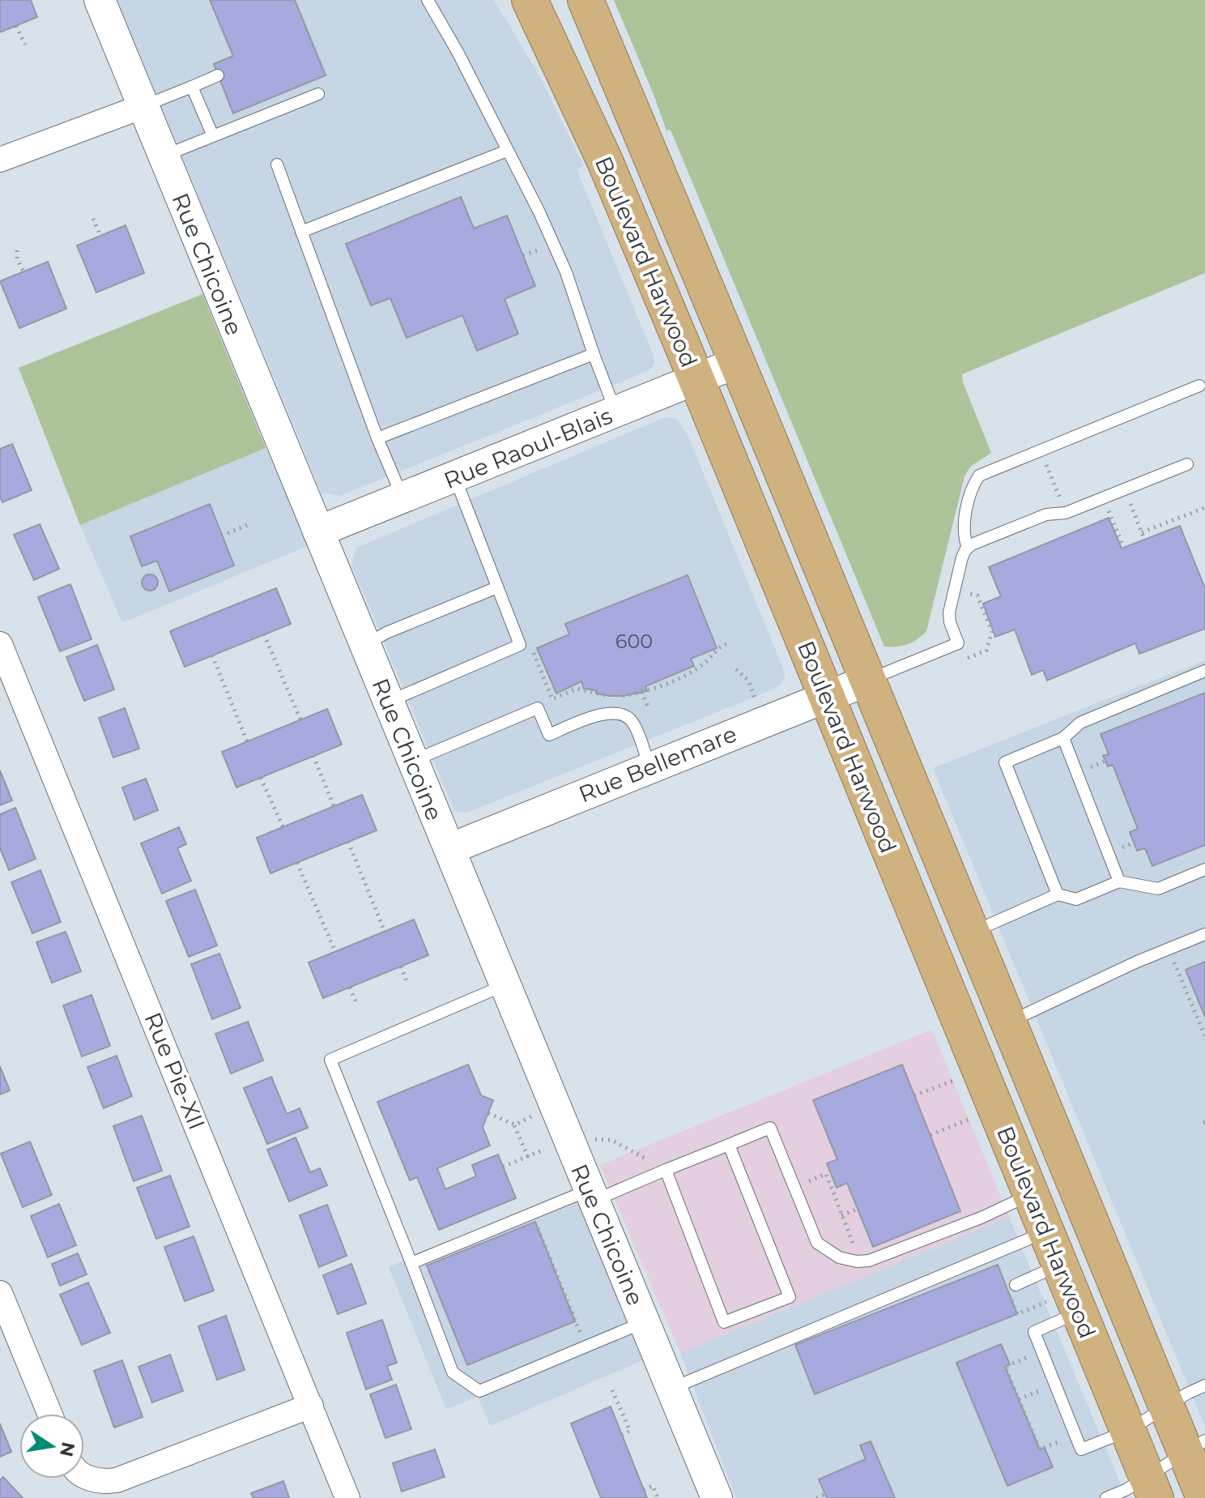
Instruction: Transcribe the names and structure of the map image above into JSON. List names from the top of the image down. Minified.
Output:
{"streets":{"highway":["Boulevard Harwood"],"street":["Rue Chicoine","Rue Raoul-Blais","Rue Bellemare","Rue Pie-XII"]},"crossings":[["Boulevard Harwood","Rue Raoul-Blais"],["Boulevard Harwood","Rue Bellemare"],["Rue Chicoine","Rue Raoul-Blais"],["Rue Chicoine","Rue Bellemare"]],"house_numbers":["600"],"north":"right"}
